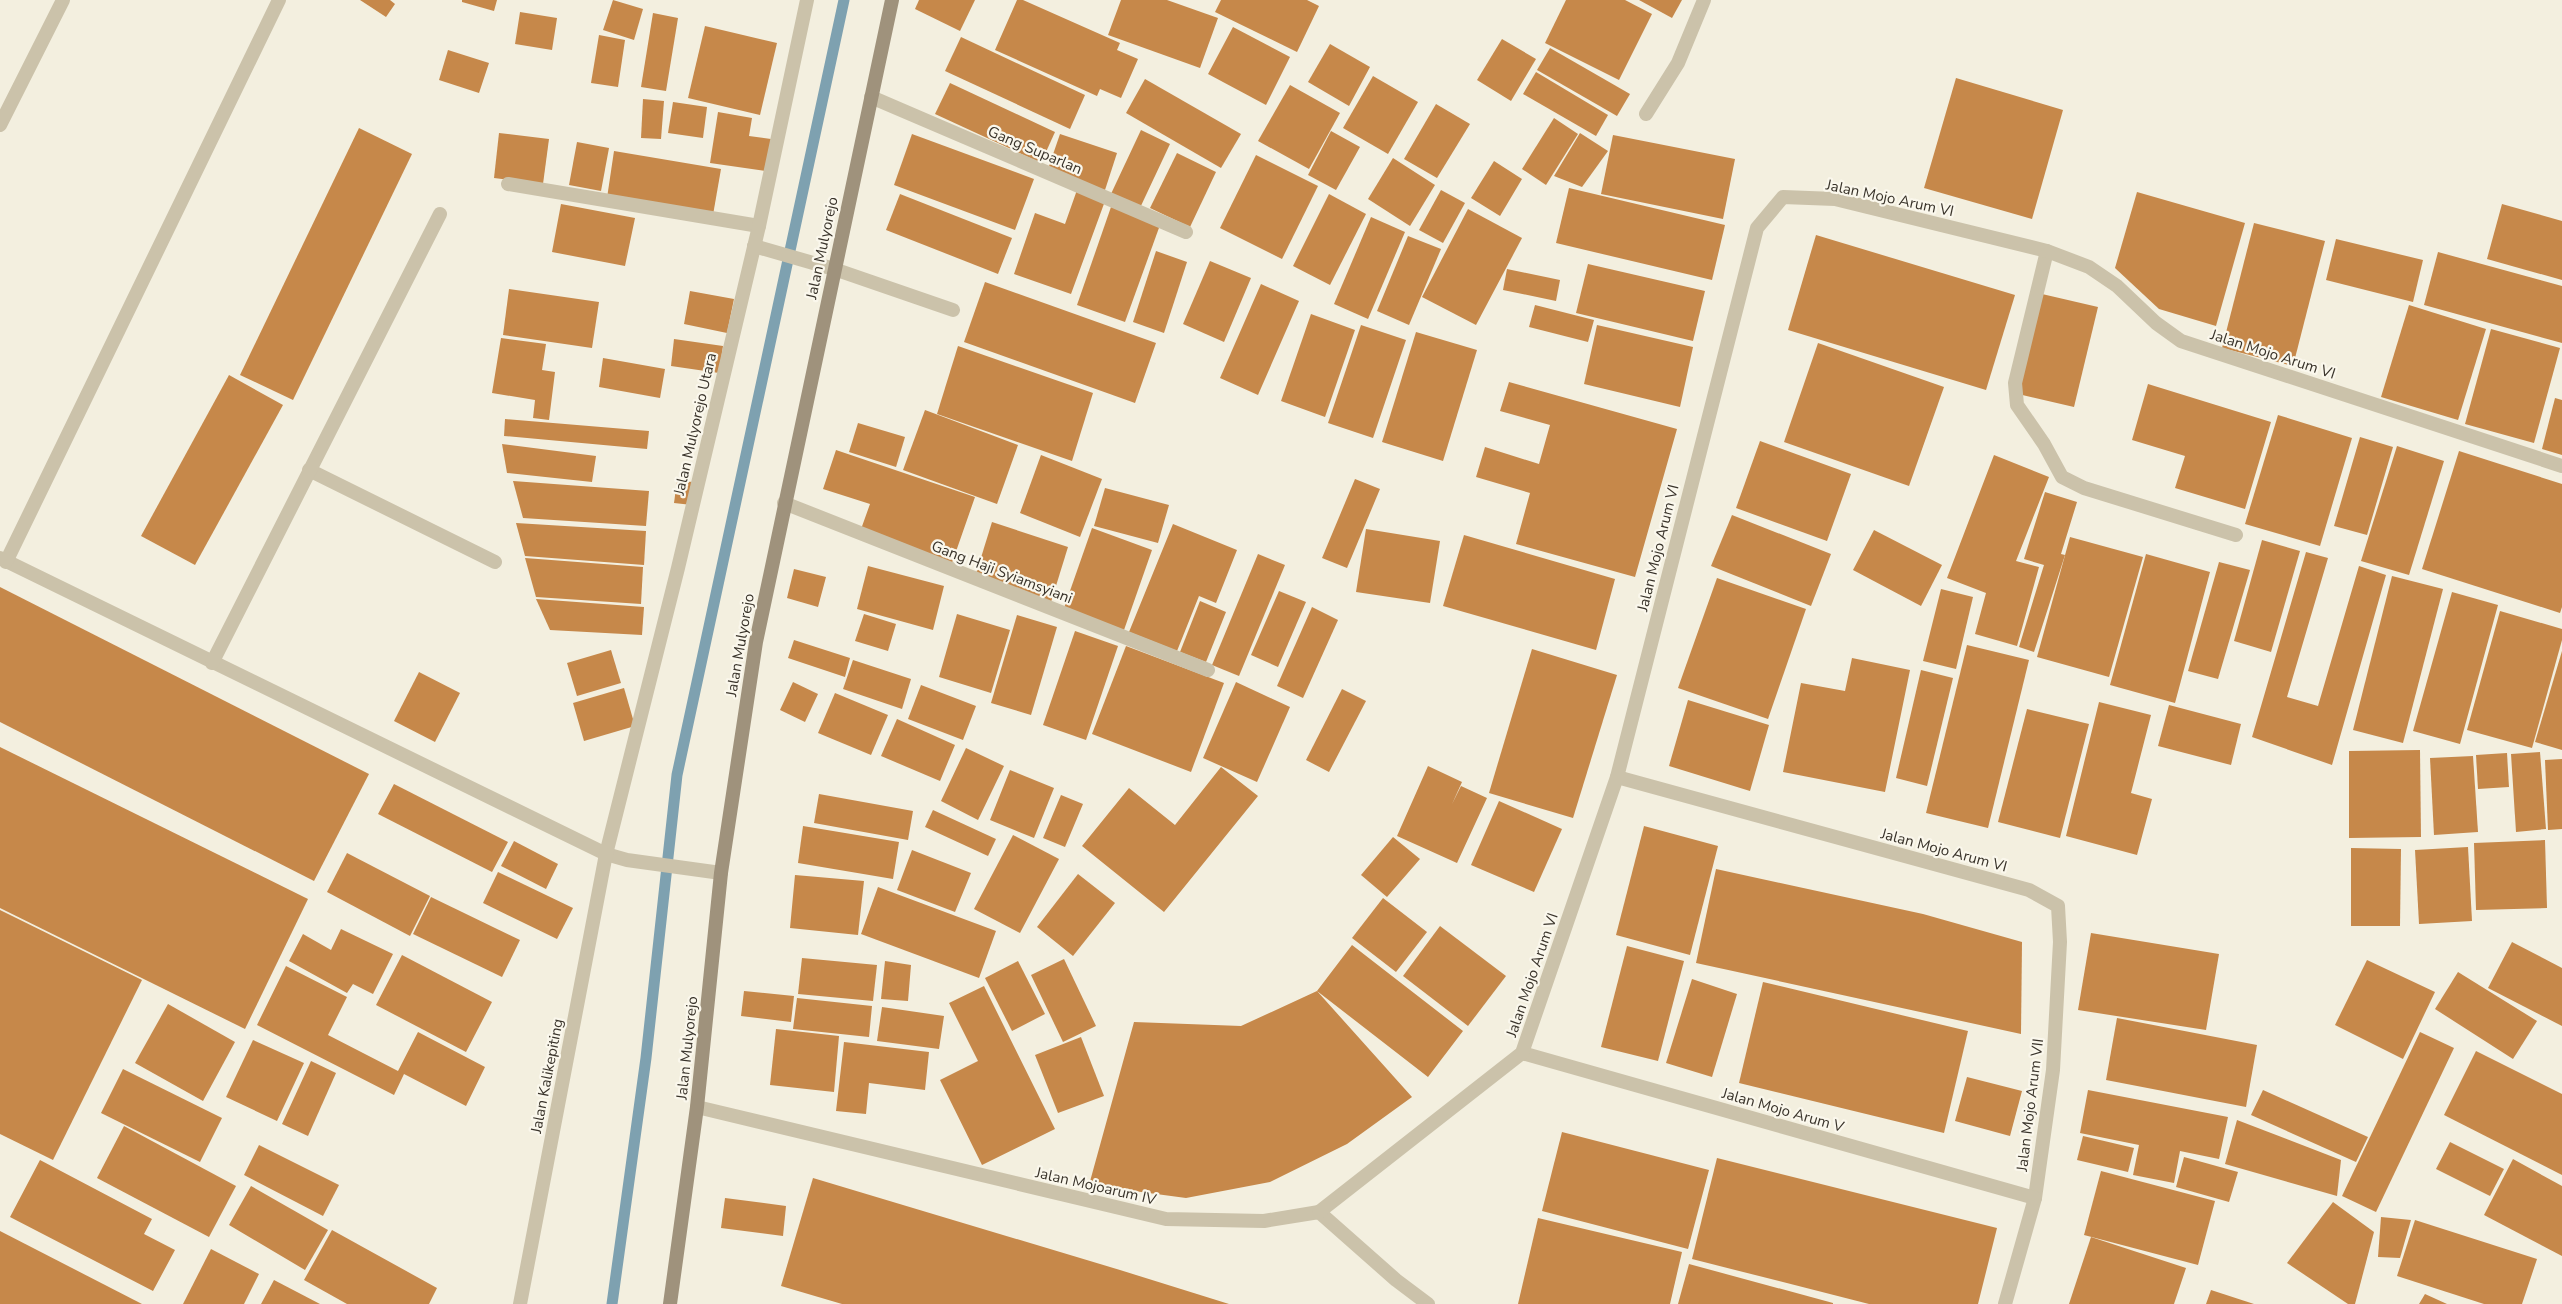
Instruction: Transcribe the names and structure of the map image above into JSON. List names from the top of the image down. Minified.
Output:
{"streets":{"main road":["Jalan Mulyorejo"],"street":["Gang Suparlan","Jalan Mojo Arum VI","Jalan Mulyorejo Utara","Gang Haji Syiamsyiani","Jalan Kalikepiting","Jalan Mojo Arum VII","Jalan Mojo Arum V","Jalan Mojoarum IV"]},"crossings":[["Gang Suparlan","Jalan Mulyorejo"],["Jalan Mojo Arum VI","Jalan Mojo Arum VII"],["Jalan Mojo Arum VI","Jalan Mojo Arum V"],["Jalan Mojo Arum VI","Jalan Mojoarum IV"],["Jalan Mulyorejo","Gang Haji Syiamsyiani"],["Jalan Mulyorejo","Jalan Mojoarum IV"],["Jalan Mulyorejo Utara","Jalan Kalikepiting"],["Jalan Mojo Arum VII","Jalan Mojo Arum V"]]}
